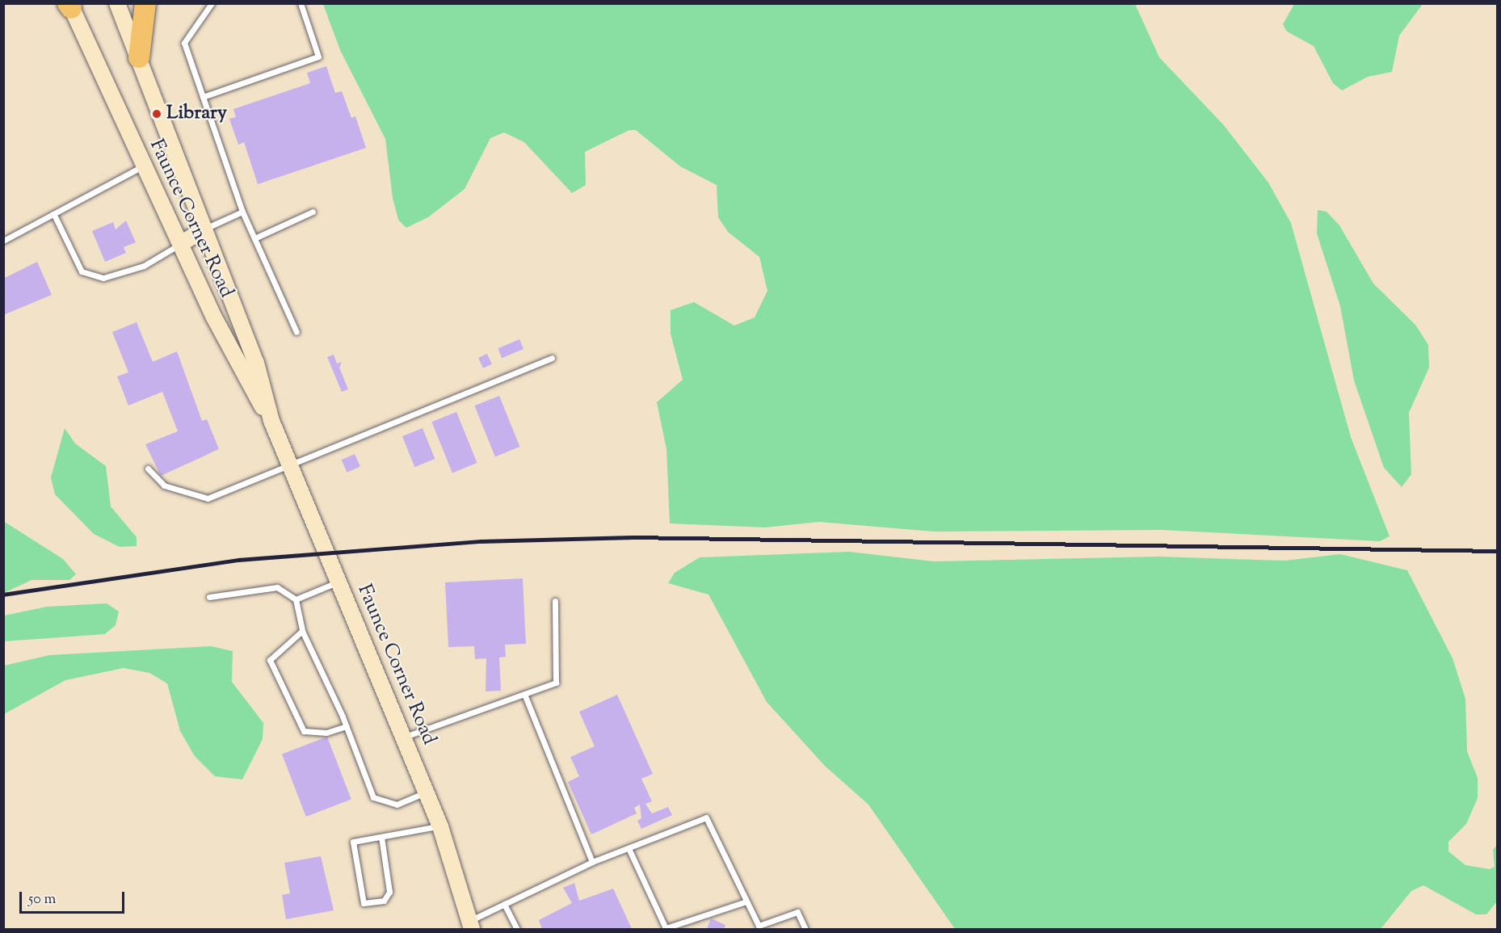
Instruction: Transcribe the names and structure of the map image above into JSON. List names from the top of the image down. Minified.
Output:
{"streets":{"main road":["Faunce Corner Road"]},"places":["Library"],"scale_bar":"50 m"}
